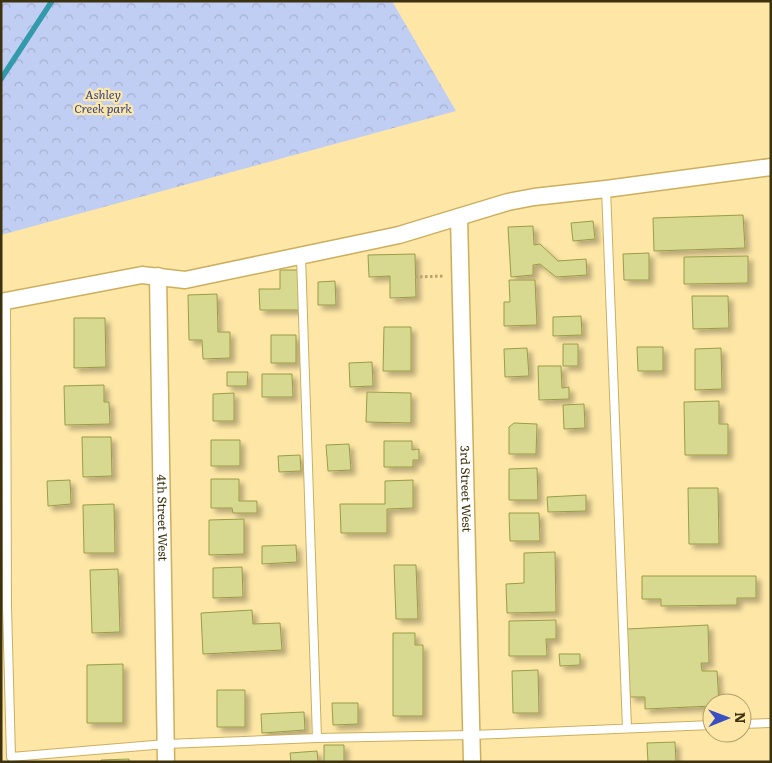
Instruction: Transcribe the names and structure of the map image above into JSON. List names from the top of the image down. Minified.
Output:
{"streets":{"street":["3rd Street West","4th Street West"]},"parks":["Ashley Creek park"],"north":"right"}
